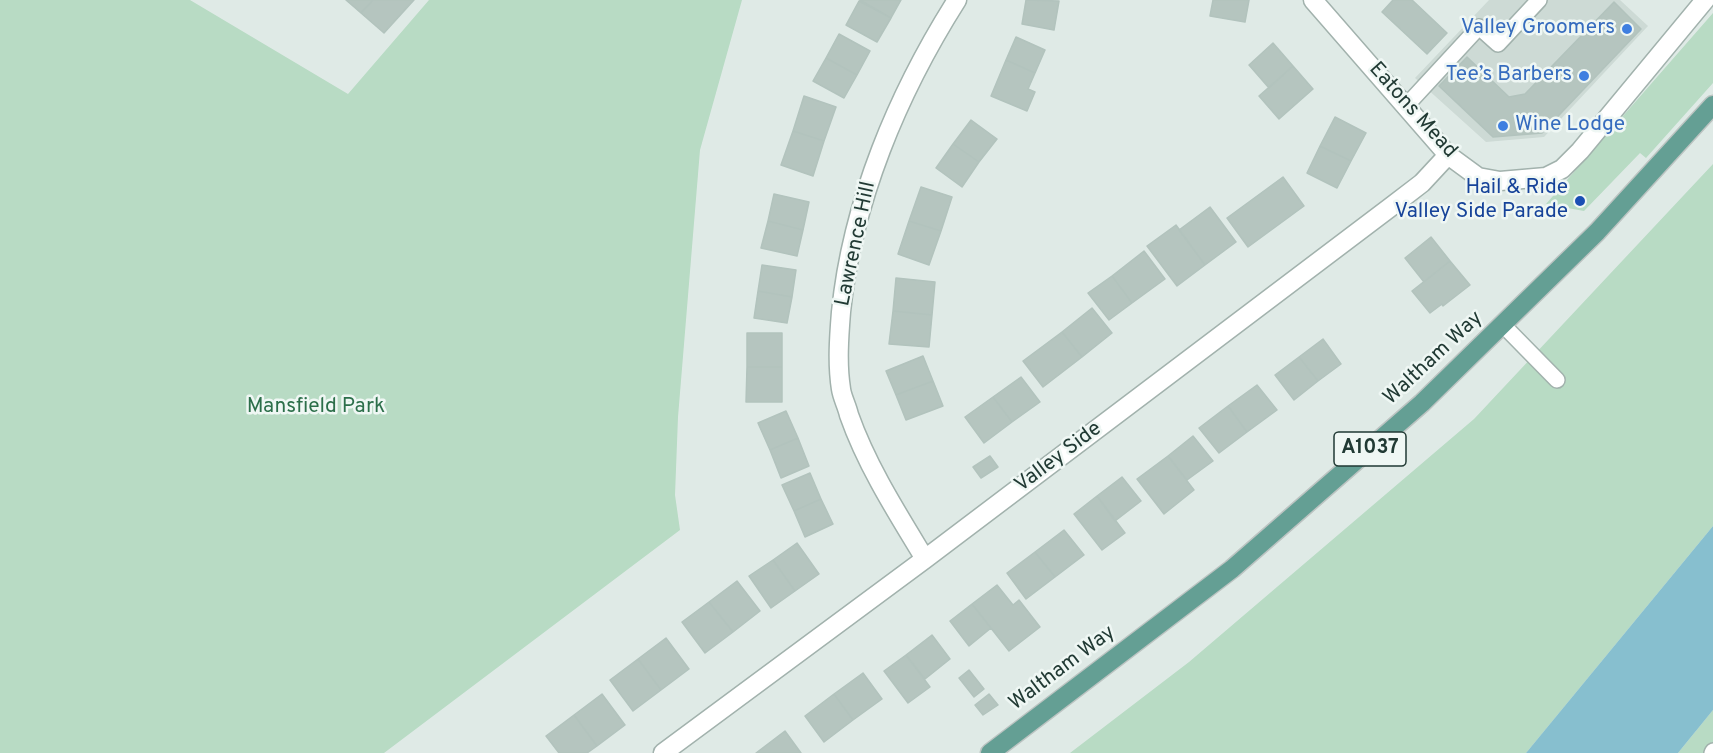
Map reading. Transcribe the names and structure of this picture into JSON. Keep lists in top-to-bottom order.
{
  "streets": {
    "main road": ["Waltham Way", "A1037"],
    "street": ["Eatons Mead", "Lawrence Hill", "Valley Side"]
  },
  "crossings": [
    ["Eatons Mead", "Valley Side"],
    ["Lawrence Hill", "Valley Side"]
  ],
  "parks": ["Mansfield Park"],
  "places": [
    "Valley Groomers",
    "Tee’s Barbers",
    "Wine Lodge",
    "Hail & Ride Valley Side Parade"
  ]
}
